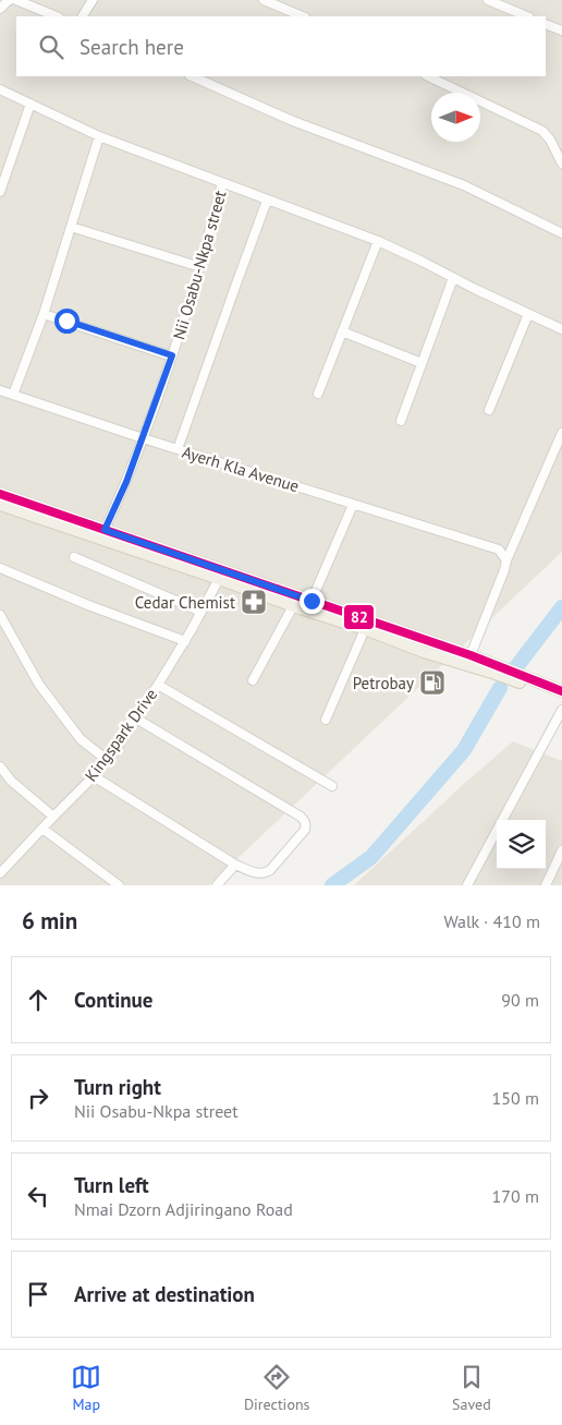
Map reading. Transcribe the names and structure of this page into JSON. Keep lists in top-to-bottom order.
{
  "streets": {
    "street": ["Nii Osabu-Nkpa street", "Ayerh Kla Avenue", "Kingspark Drive"]
  },
  "crossings": [
    ["Nii Osabu-Nkpa street", "Ayerh Kla Avenue"]
  ],
  "places": {
    "pharmacy": ["Cedar Chemist"],
    "fuel station": ["Petrobay"]
  },
  "lines": ["transit line 82"],
  "north": "right",
  "page": {
    "search": "Search here",
    "heading": ["6 min", "Walk · 410 m"],
    "list": [
      ["Continue", "90 m"],
      ["Turn right", "Nii Osabu-Nkpa street", "150 m"],
      ["Turn left", "Nmai Dzorn Adjiringano Road", "170 m"],
      "Arrive at destination"
    ],
    "nav": ["Map", "Directions", "Saved"]
  }
}
